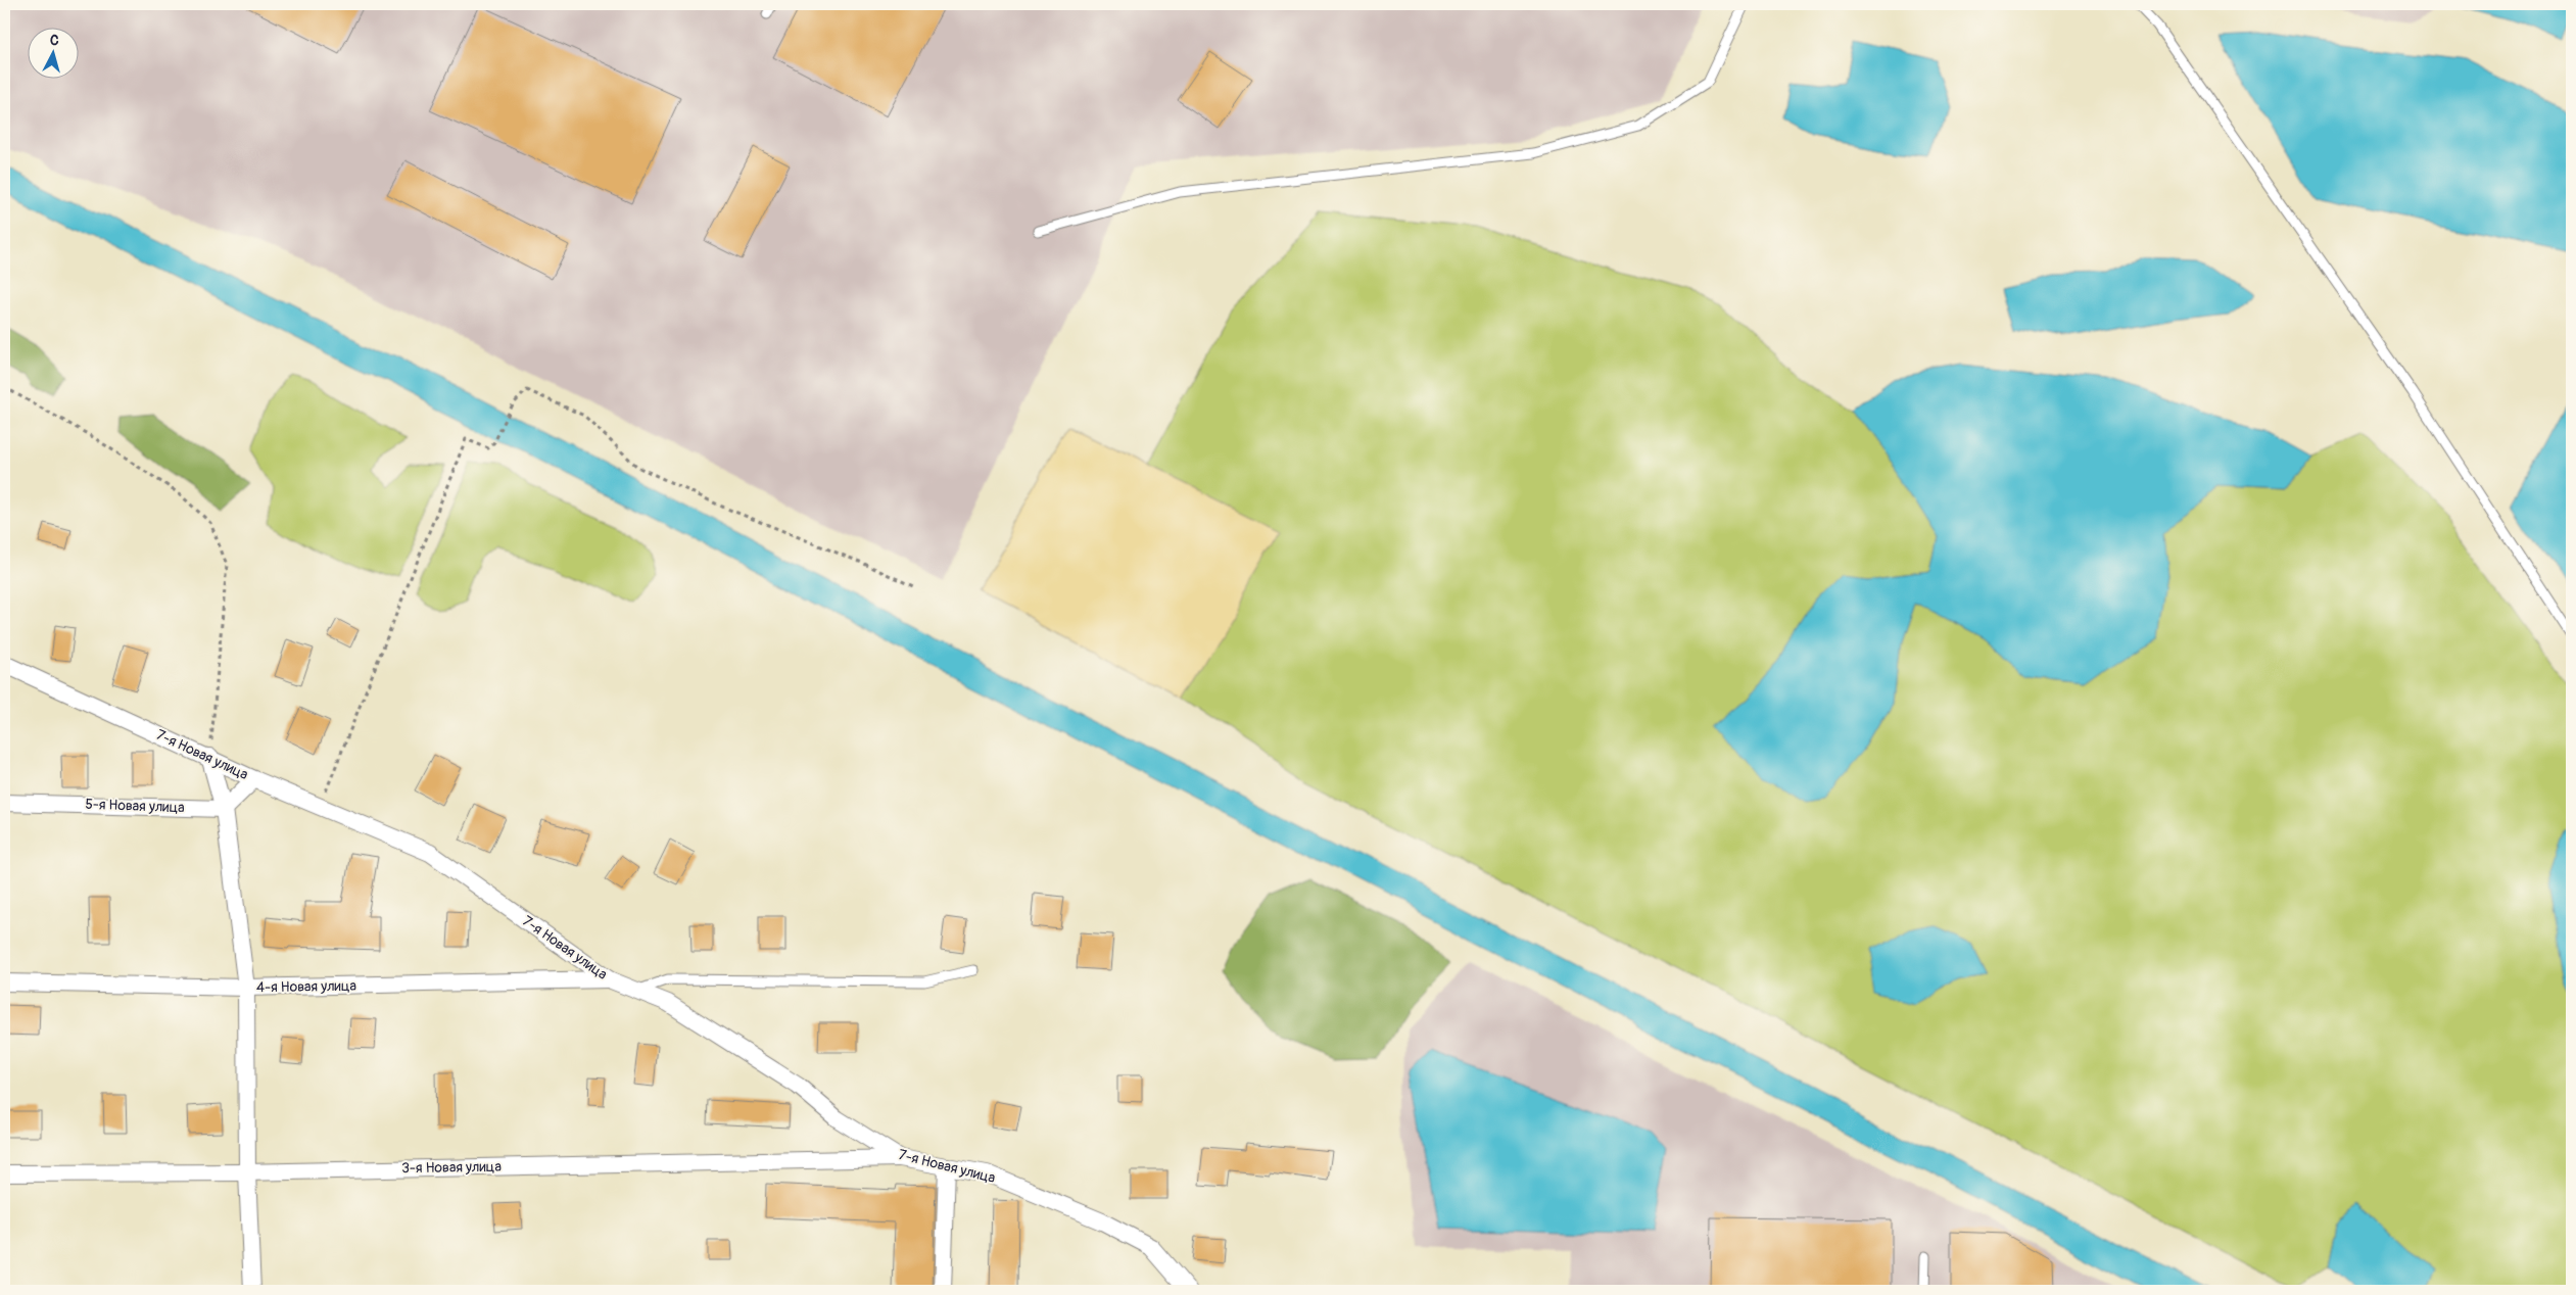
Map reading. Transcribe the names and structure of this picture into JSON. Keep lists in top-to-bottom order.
{
  "streets": {
    "street": [
      "7-я Новая улица",
      "5-я Новая улица",
      "4-я Новая улица",
      "3-я Новая улица"
    ]
  },
  "crossings": [
    ["7-я Новая улица", "4-я Новая улица"],
    ["7-я Новая улица", "3-я Новая улица"]
  ],
  "north": "top"
}
